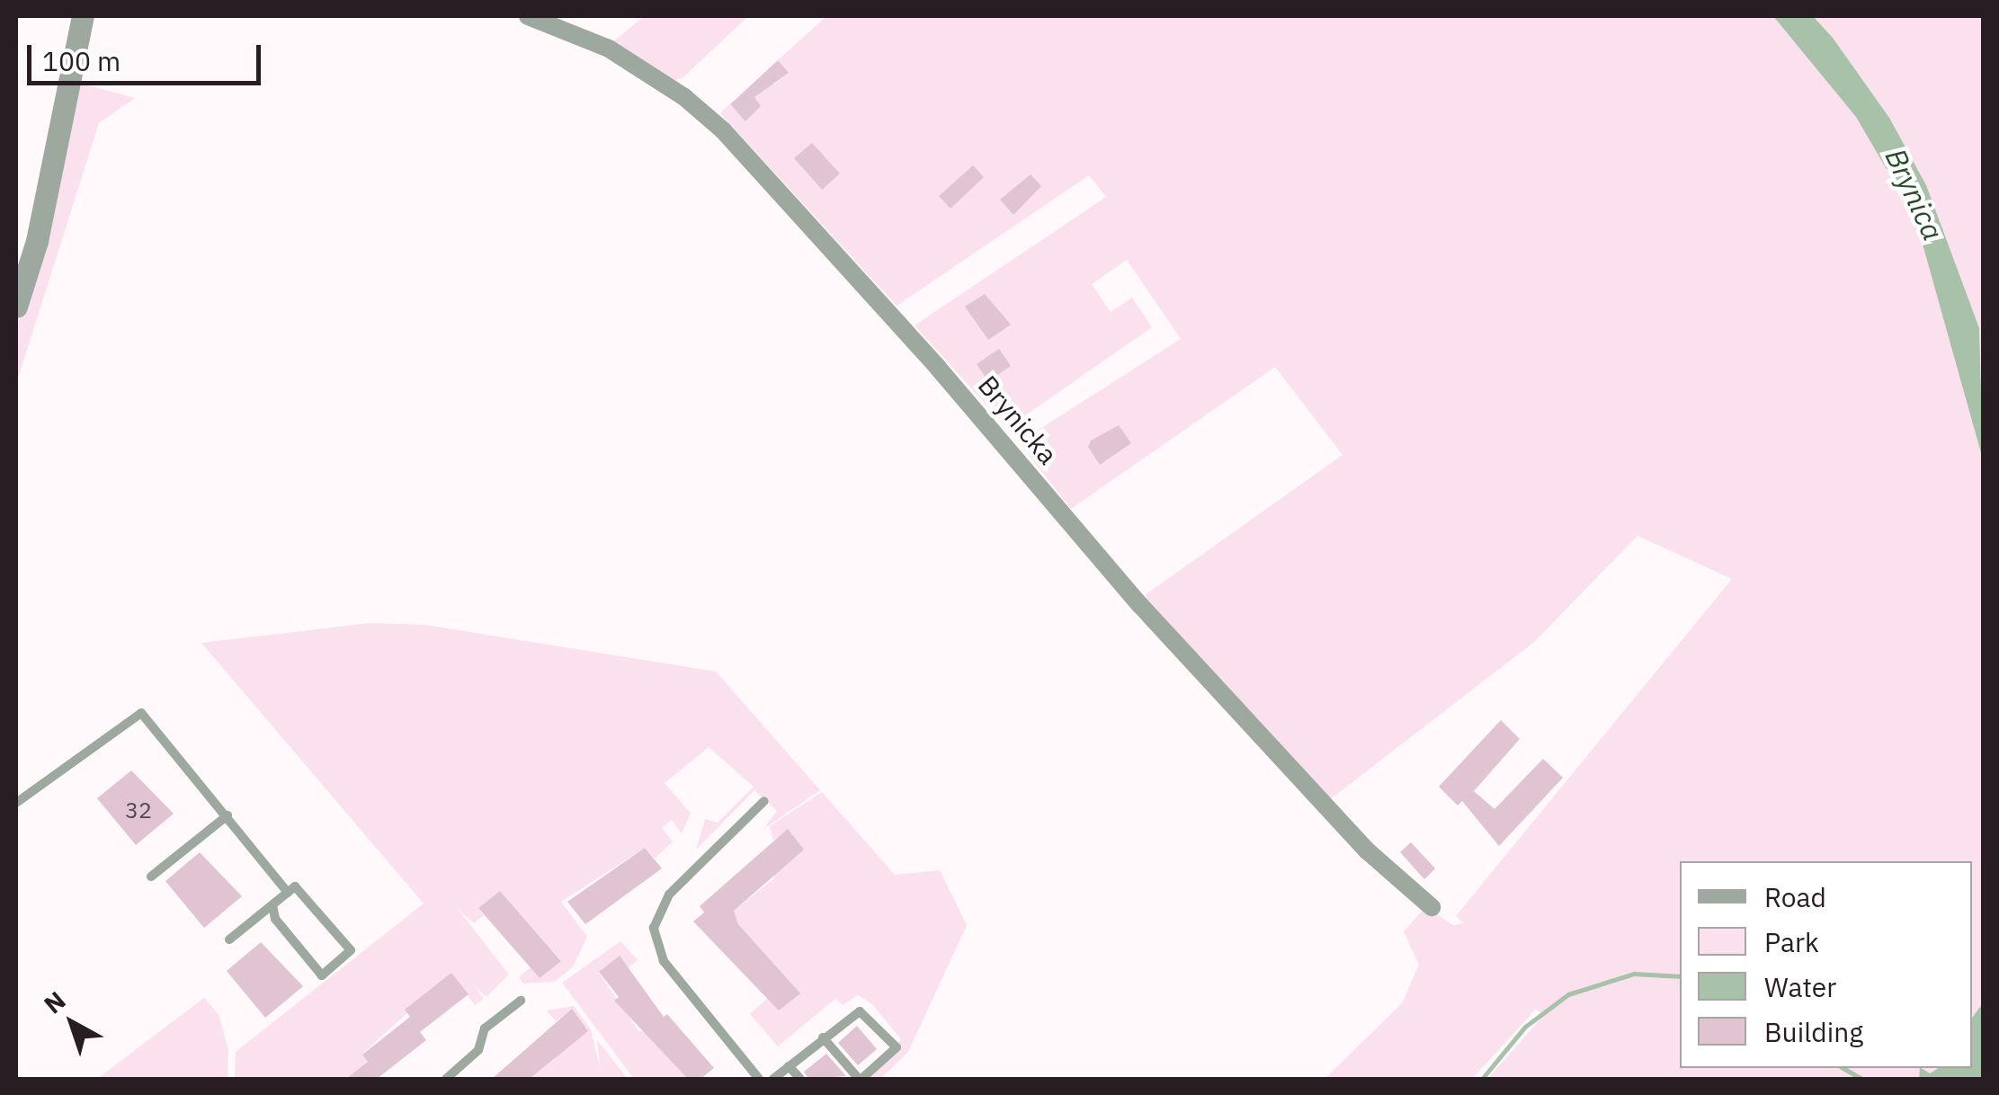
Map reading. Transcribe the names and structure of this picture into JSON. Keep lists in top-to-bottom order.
{
  "streets": {
    "street": ["Brynicka"]
  },
  "water": ["Brynica"],
  "house_numbers": ["32"],
  "legend": [
    "Road",
    "Park",
    "Water",
    "Building"
  ],
  "scale_bar": "100 m",
  "north": "top left"
}
